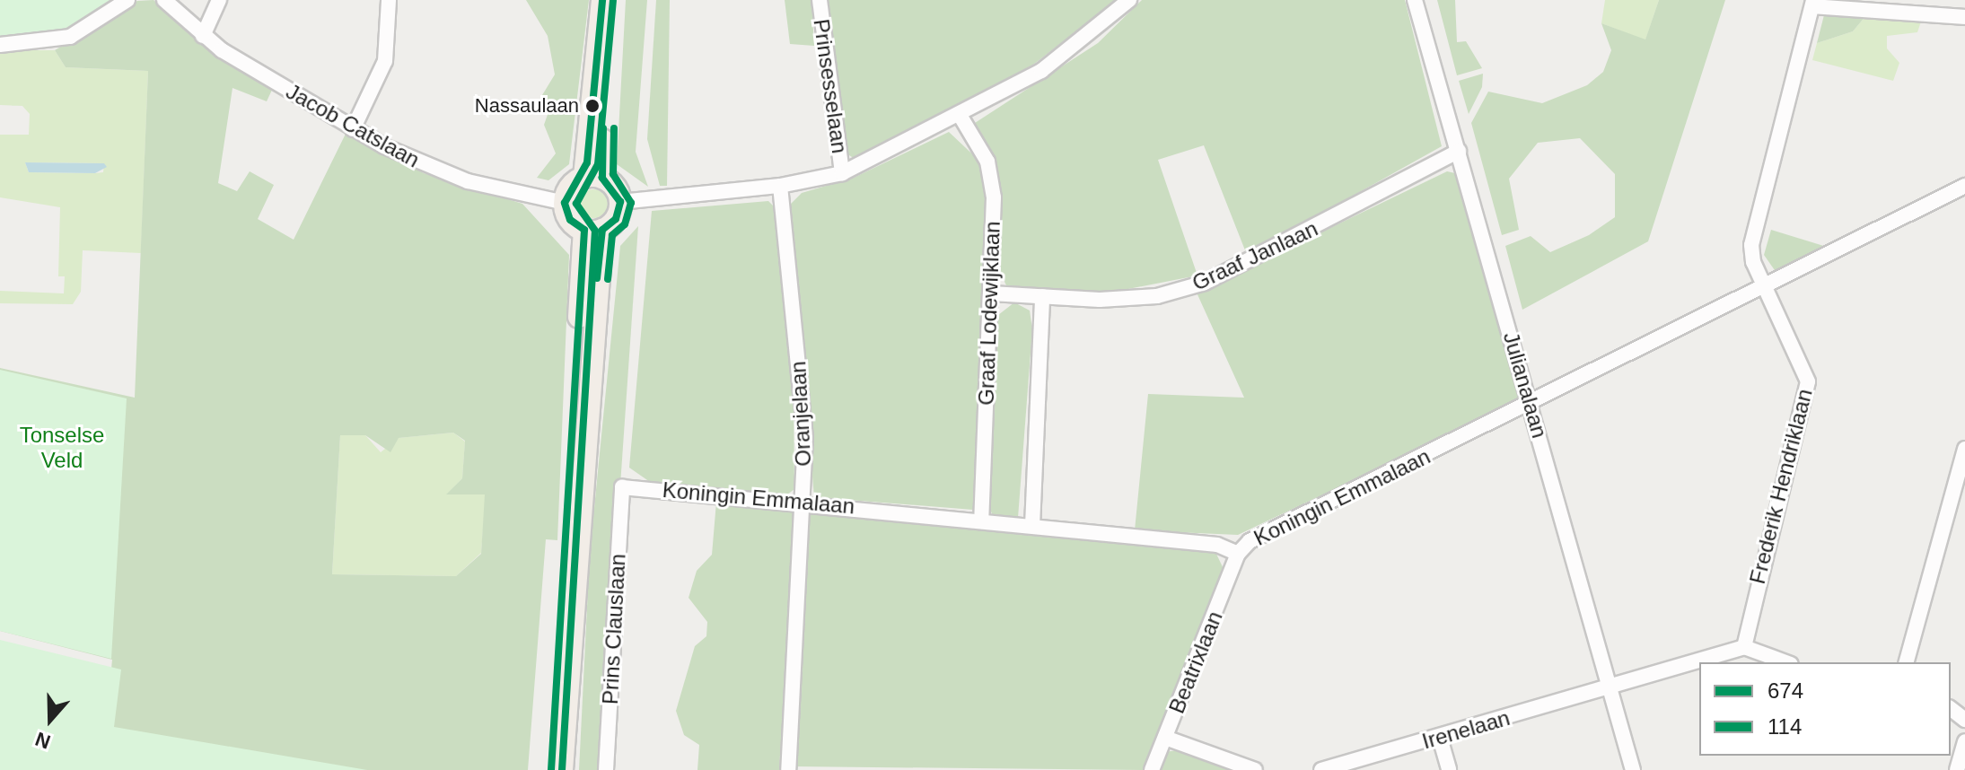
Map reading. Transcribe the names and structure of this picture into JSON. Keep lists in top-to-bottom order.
{
  "streets": {
    "street": [
      "Prinsesselaan",
      "Jacob Catslaan",
      "Graaf Janlaan",
      "Graaf Lodewijklaan",
      "Julianalaan",
      "Oranjelaan",
      "Frederik Hendriklaan",
      "Koningin Emmalaan",
      "Prins Clauslaan",
      "Beatrixlaan",
      "Irenelaan"
    ]
  },
  "crossings": [
    ["Graaf Janlaan", "Graaf Lodewijklaan"],
    ["Graaf Janlaan", "Julianalaan"],
    ["Graaf Lodewijklaan", "Koningin Emmalaan"],
    ["Julianalaan", "Koningin Emmalaan"],
    ["Julianalaan", "Irenelaan"],
    ["Oranjelaan", "Koningin Emmalaan"],
    ["Frederik Hendriklaan", "Koningin Emmalaan"],
    ["Frederik Hendriklaan", "Irenelaan"],
    ["Koningin Emmalaan", "Prins Clauslaan"],
    ["Koningin Emmalaan", "Beatrixlaan"]
  ],
  "parks": ["Tonselse Veld"],
  "places": ["Nassaulaan"],
  "lines": ["transit line 674", "transit line 114"],
  "legend": ["674", "114"],
  "north": "bottom"
}
